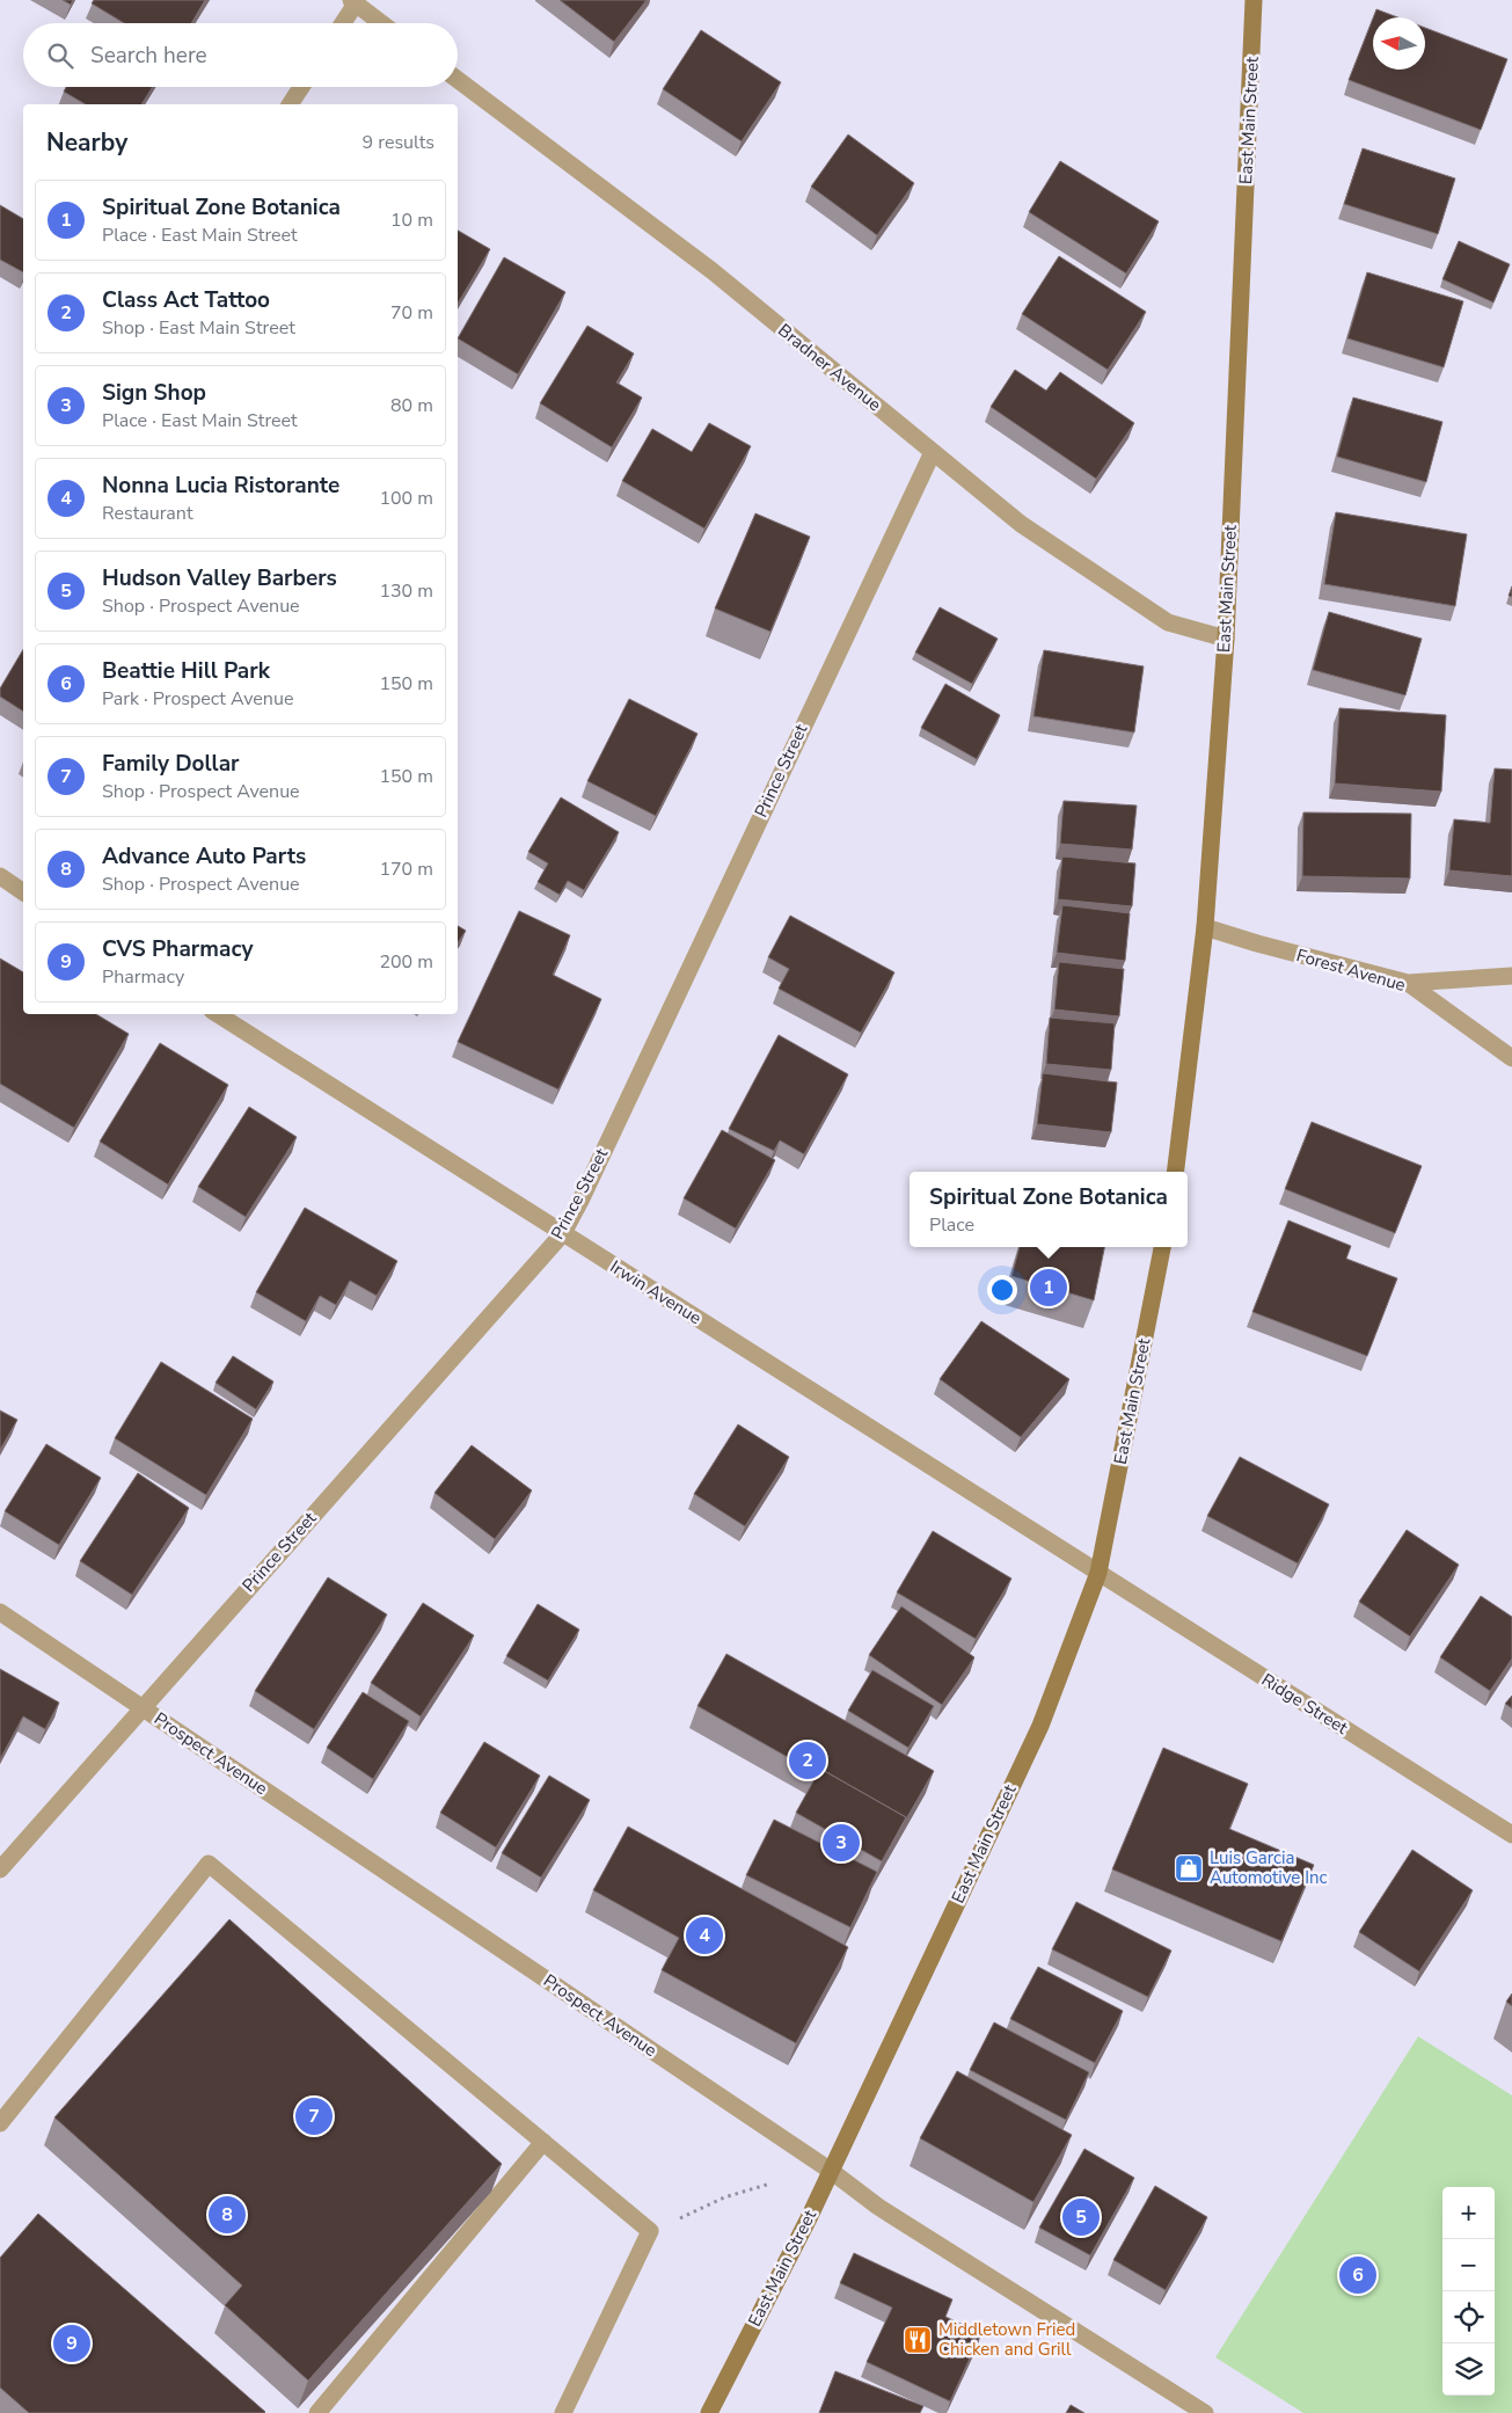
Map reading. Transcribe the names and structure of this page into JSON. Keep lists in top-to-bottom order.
{
  "streets": {
    "main road": ["East Main Street"],
    "street": [
      "Bradner Avenue",
      "Prince Street",
      "Forest Avenue",
      "Irwin Avenue",
      "Ridge Street",
      "Prospect Avenue"
    ]
  },
  "crossings": [
    ["East Main Street", "Bradner Avenue"],
    ["East Main Street", "Forest Avenue"],
    ["East Main Street", "Irwin Avenue"],
    ["East Main Street", "Ridge Street"],
    ["East Main Street", "Prospect Avenue"],
    ["Bradner Avenue", "Prince Street"],
    ["Prince Street", "Irwin Avenue"],
    ["Prince Street", "Prospect Avenue"],
    ["Irwin Avenue", "Ridge Street"]
  ],
  "places": {
    "shop": ["Luis Garcia Automotive Inc"],
    "restaurant": ["Middletown Fried Chicken and Grill"]
  },
  "north": "left",
  "page": {
    "search": "Search here",
    "heading": ["Nearby", "9 results"],
    "list": [
      {
        "mark": "1",
        "name": "Spiritual Zone Botanica",
        "note": "Place · East Main Street",
        "value": "10 m"
      },
      {
        "mark": "2",
        "name": "Class Act Tattoo",
        "note": "Shop · East Main Street",
        "value": "70 m"
      },
      {
        "mark": "3",
        "name": "Sign Shop",
        "note": "Place · East Main Street",
        "value": "80 m"
      },
      {
        "mark": "4",
        "name": "Nonna Lucia Ristorante",
        "note": "Restaurant",
        "value": "100 m"
      },
      {
        "mark": "5",
        "name": "Hudson Valley Barbers",
        "note": "Shop · Prospect Avenue",
        "value": "130 m"
      },
      {
        "mark": "6",
        "name": "Beattie Hill Park",
        "note": "Park · Prospect Avenue",
        "value": "150 m"
      },
      {
        "mark": "7",
        "name": "Family Dollar",
        "note": "Shop · Prospect Avenue",
        "value": "150 m"
      },
      {
        "mark": "8",
        "name": "Advance Auto Parts",
        "note": "Shop · Prospect Avenue",
        "value": "170 m"
      },
      {
        "mark": "9",
        "name": "CVS Pharmacy",
        "note": "Pharmacy",
        "value": "200 m"
      }
    ],
    "popup": ["Spiritual Zone Botanica", "Place"],
    "pins": [
      "1",
      "2",
      "3",
      "4",
      "7",
      "8",
      "5",
      "6",
      "9"
    ],
    "map_buttons": ["+", "−"]
  }
}
